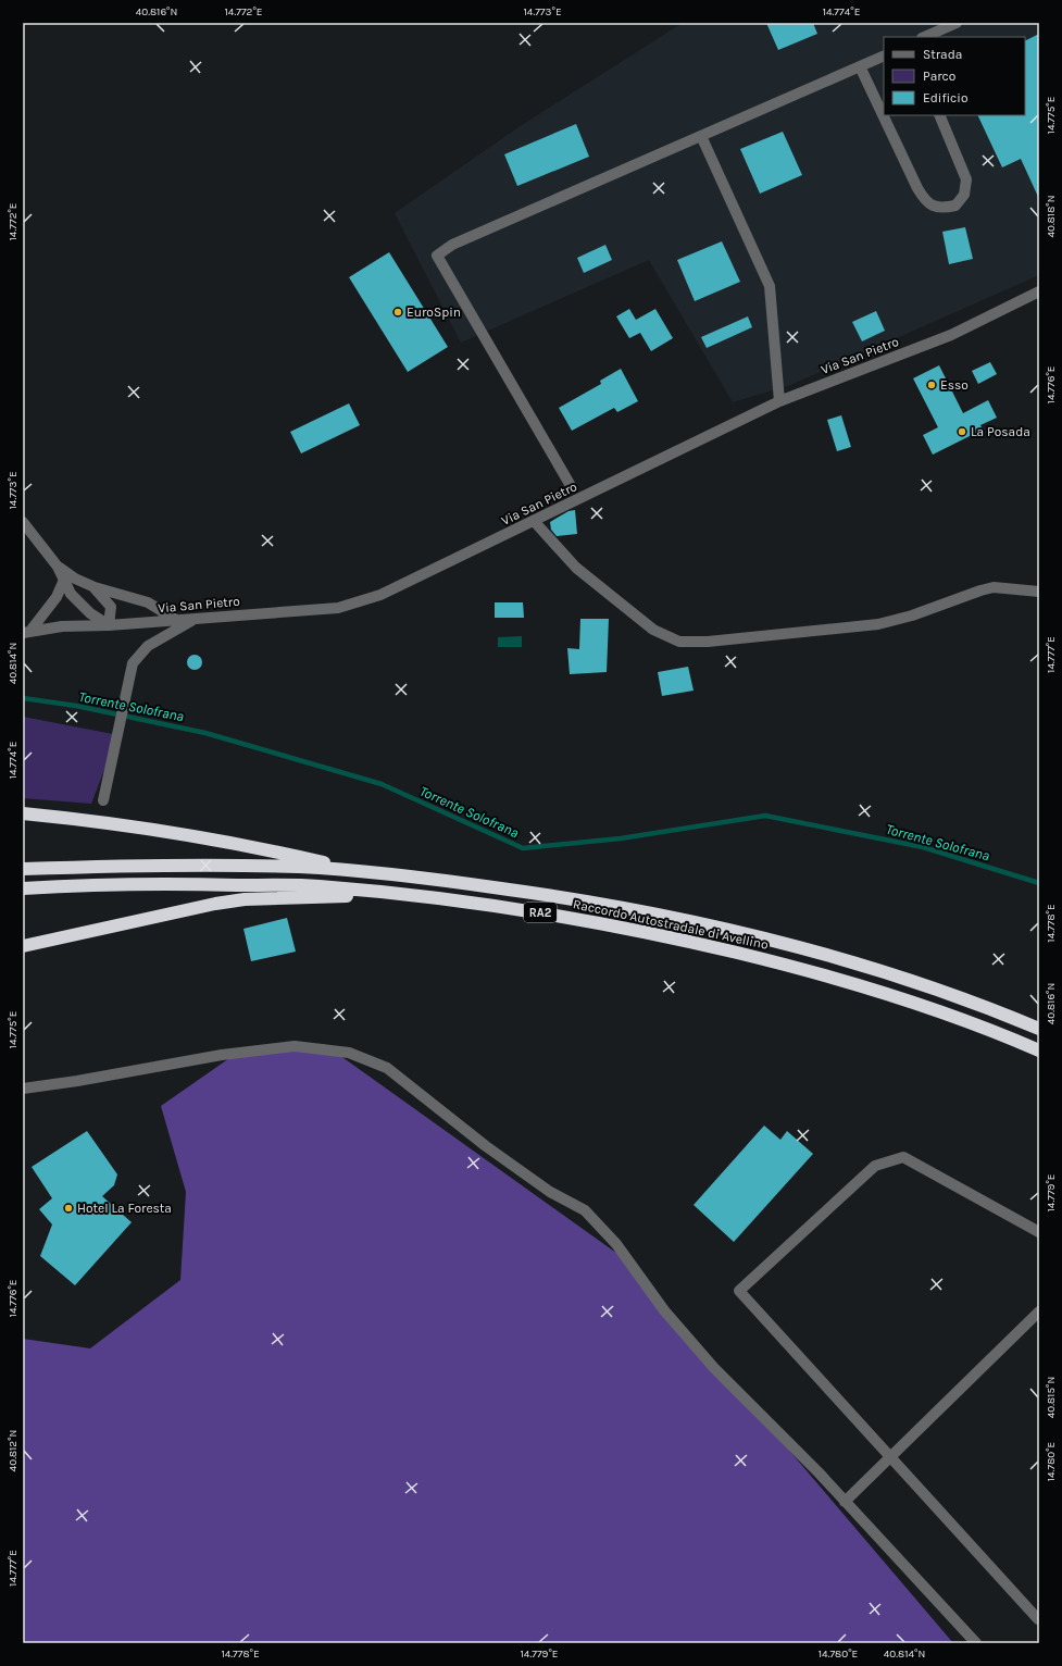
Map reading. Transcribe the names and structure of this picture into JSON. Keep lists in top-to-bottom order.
{
  "streets": {
    "highway": ["RA2", "Raccordo Autostradale di Avellino"],
    "street": ["Via San Pietro"]
  },
  "water": ["Torrente Solofrana"],
  "places": [
    "EuroSpin",
    "Esso",
    "La Posada",
    "Hotel La Foresta"
  ],
  "legend": ["Strada", "Parco", "Edificio"],
  "coordinates": [
    "40.816°N",
    "14.772°E",
    "14.773°E",
    "14.774°E",
    "14.775°E",
    "40.818°N",
    "14.776°E",
    "14.777°E",
    "40.814°N",
    "14.778°E",
    "14.779°E",
    "40.815°N",
    "40.812°N",
    "14.780°E"
  ]
}
